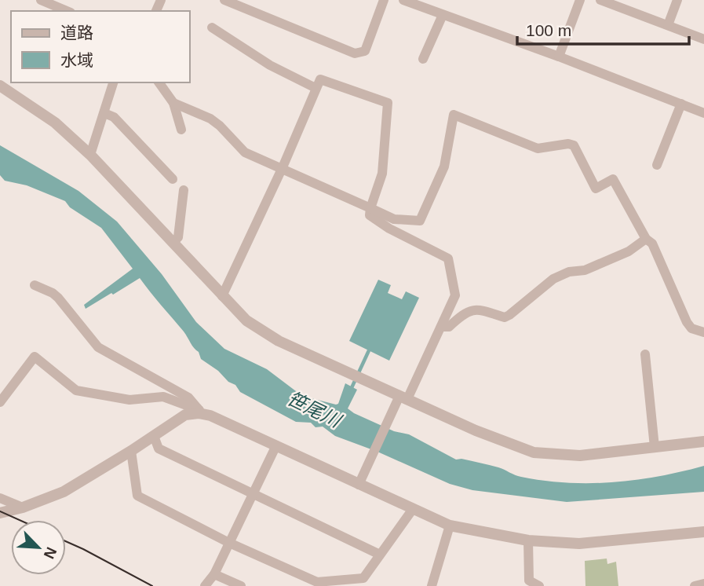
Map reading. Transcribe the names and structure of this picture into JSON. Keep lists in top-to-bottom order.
{
  "water": ["笹尾川"],
  "legend": ["道路", "水域"],
  "scale_bar": "100 m",
  "north": "bottom right"
}
